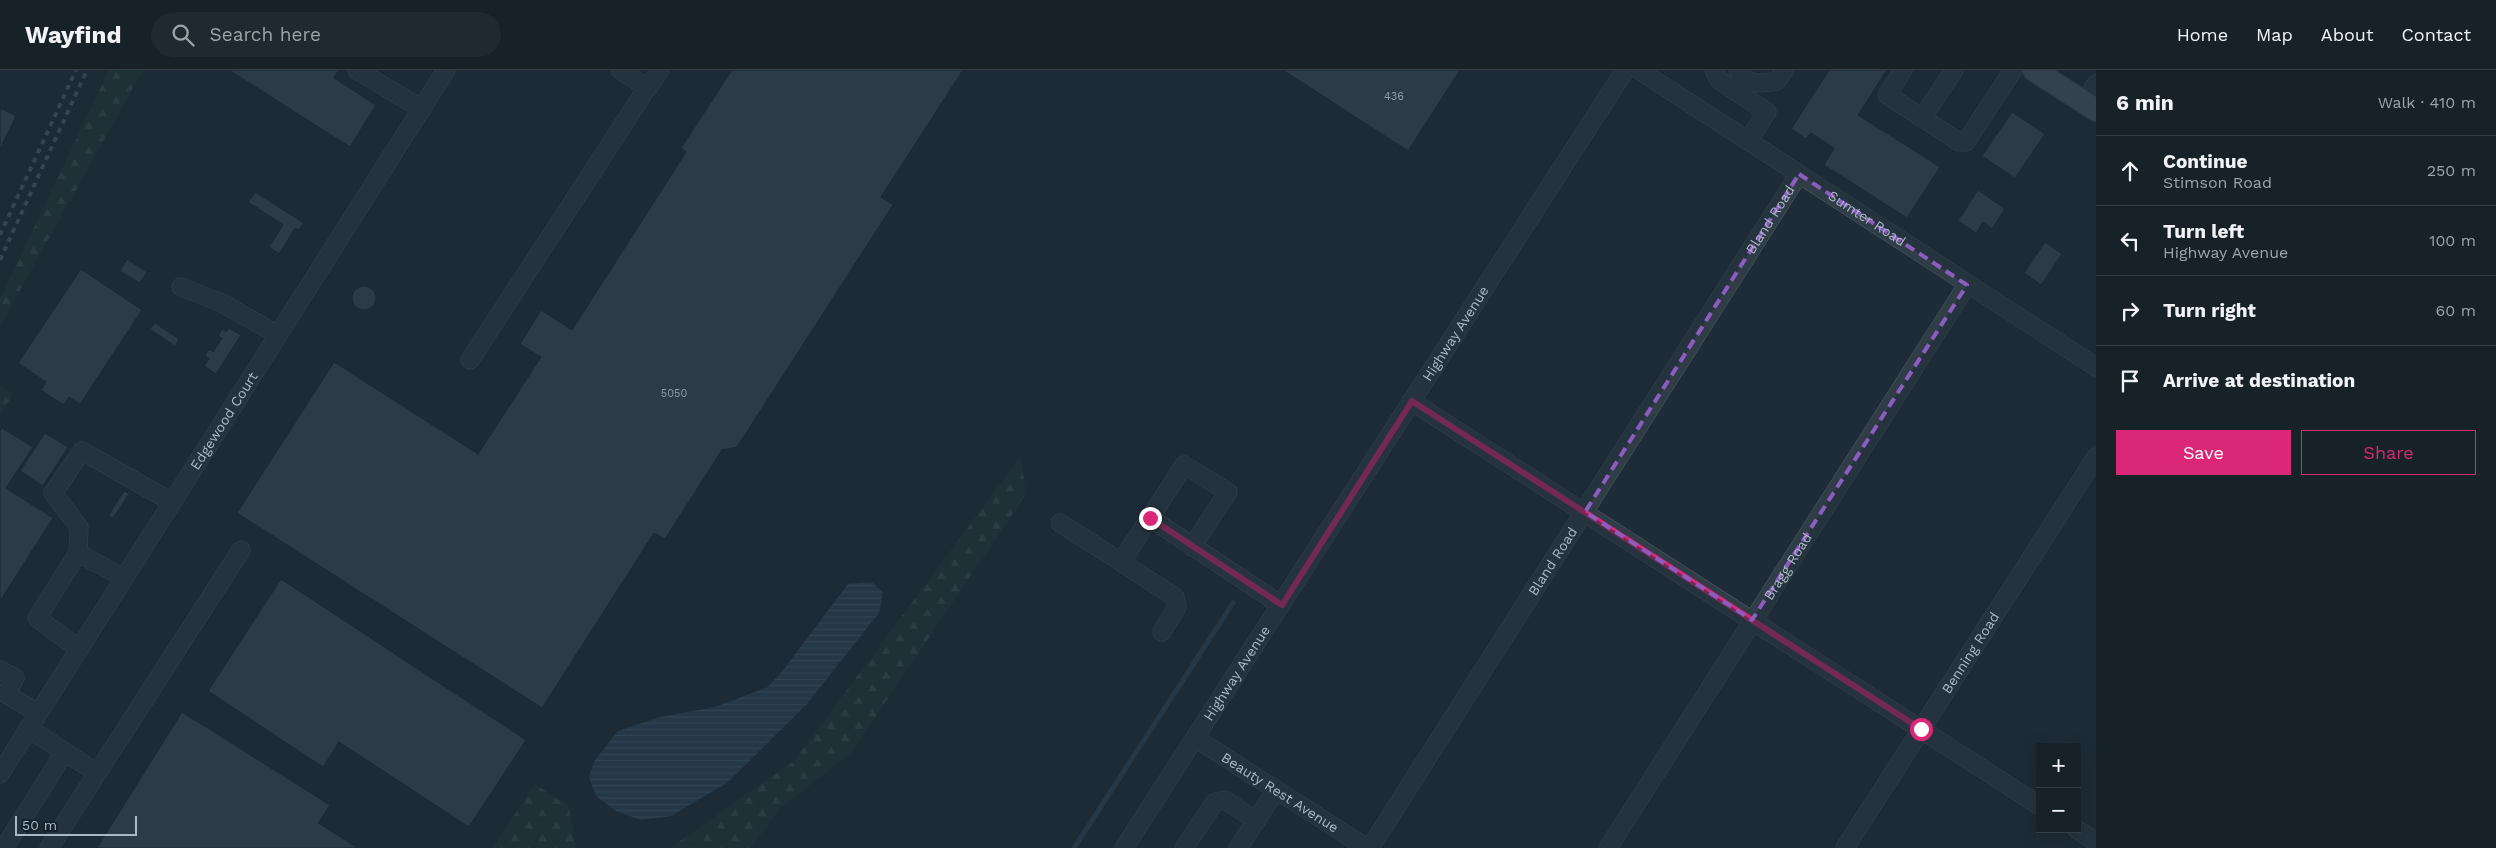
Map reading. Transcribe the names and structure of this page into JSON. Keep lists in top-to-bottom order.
{
  "streets": {
    "street": [
      "Sumter Road",
      "Bland Road",
      "Highway Avenue",
      "Edgewood Court",
      "Bragg Road",
      "Benning Road",
      "Beauty Rest Avenue"
    ]
  },
  "crossings": [
    ["Sumter Road", "Bland Road"],
    ["Sumter Road", "Bragg Road"],
    ["Bland Road", "Beauty Rest Avenue"],
    ["Highway Avenue", "Beauty Rest Avenue"]
  ],
  "house_numbers": ["436", "5050"],
  "scale_bar": "50 m",
  "page": {
    "header": "Wayfind",
    "search": "Search here",
    "nav": [
      "Home",
      "Map",
      "About",
      "Contact"
    ],
    "heading": ["6 min", "Walk · 410 m"],
    "list": [
      ["Continue", "Stimson Road", "250 m"],
      ["Turn left", "Highway Avenue", "100 m"],
      ["Turn right", "60 m"],
      "Arrive at destination"
    ],
    "buttons": ["Save", "Share"],
    "map_buttons": ["+", "−"],
    "scale": "50 m"
  }
}
